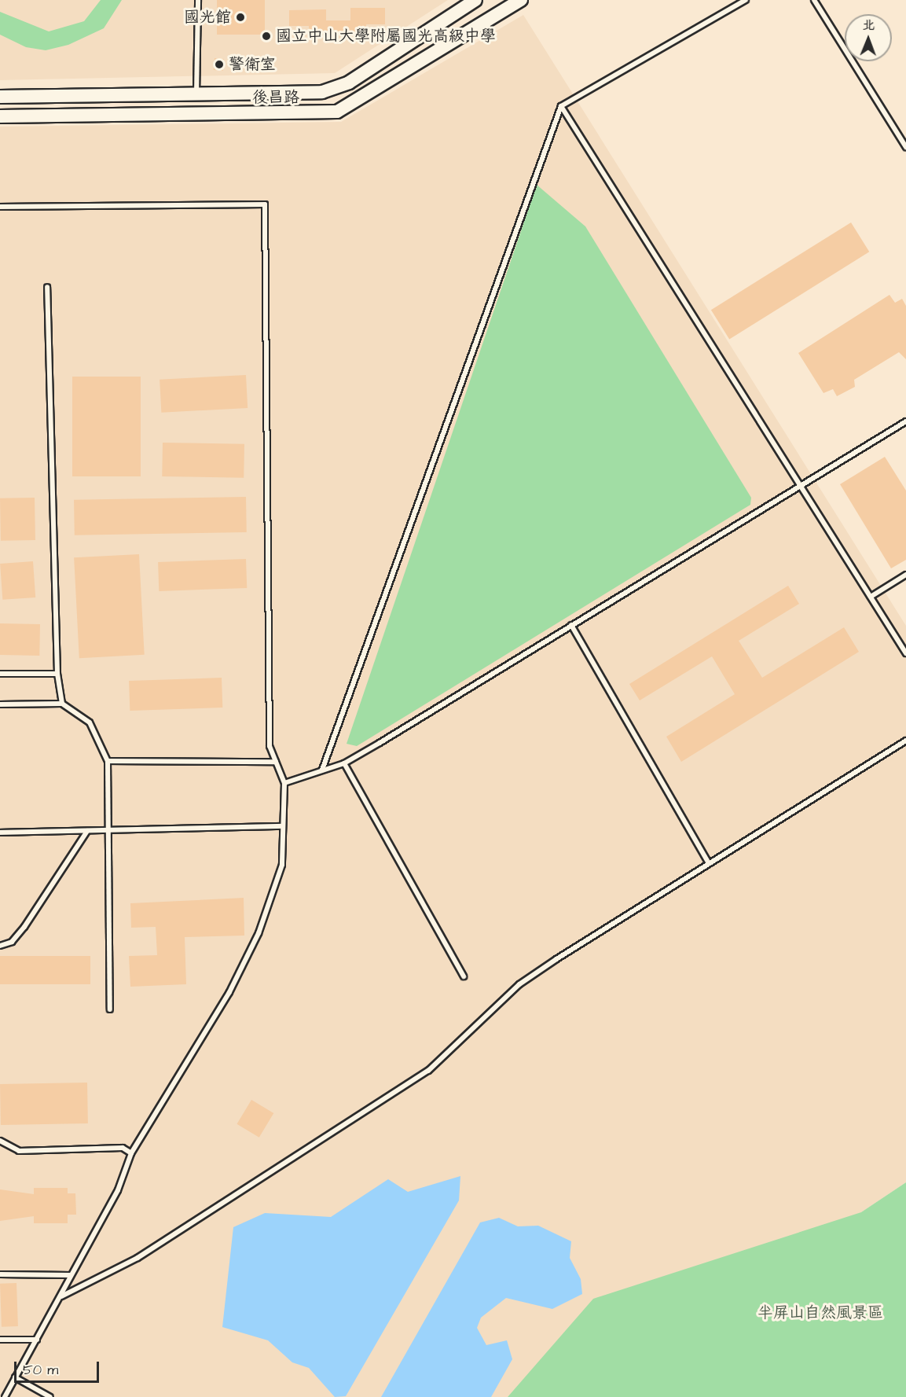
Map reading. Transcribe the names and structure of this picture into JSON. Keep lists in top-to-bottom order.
{
  "streets": {
    "street": ["後昌路"]
  },
  "parks": ["半屏山自然風景區"],
  "places": ["國光館", "國立中山大學附屬國光高級中學", "警衛室"],
  "scale_bar": "50 m",
  "north": "top"
}
